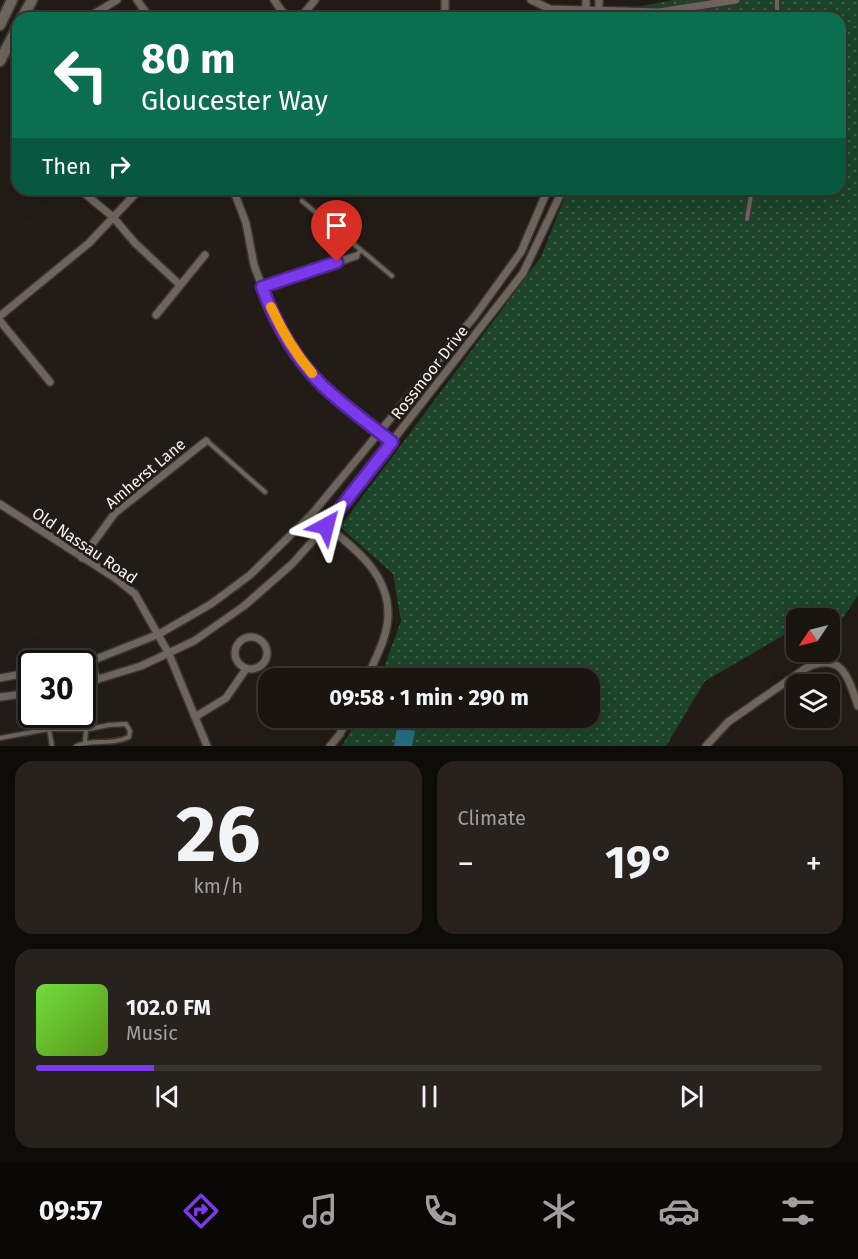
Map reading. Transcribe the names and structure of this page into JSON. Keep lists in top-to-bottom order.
{
  "streets": {
    "street": ["Rossmoor Drive", "Amherst Lane", "Old Nassau Road"]
  },
  "crossings": [
    ["Rossmoor Drive", "Old Nassau Road"],
    ["Amherst Lane", "Old Nassau Road"]
  ],
  "north": "bottom left",
  "page": {
    "turn": ["80 m", "Gloucester Way"],
    "then": "Then",
    "limit": "30",
    "trip": "09:58 · 1 min · 290 m",
    "tile": [
      ["26", "km/h"],
      "Climate"
    ],
    "heat": ["−", "19°", "+"],
    "song": ["102.0 FM", "Music"],
    "tabs": "09:57"
  }
}
